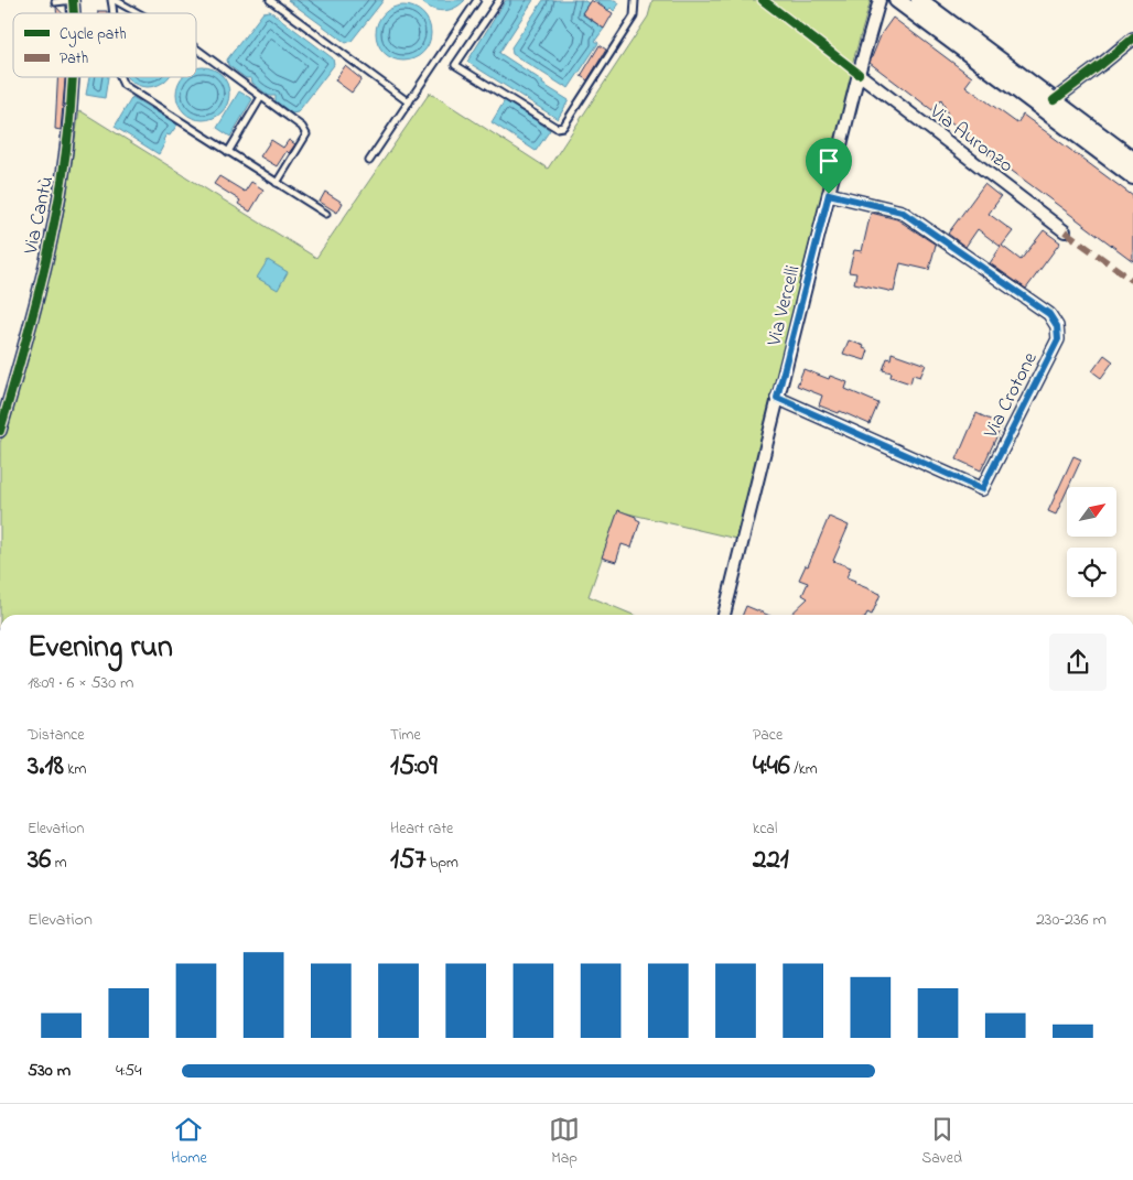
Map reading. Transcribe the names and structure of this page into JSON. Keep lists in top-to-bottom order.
{
  "streets": {
    "street": [
      "Via Auronzo",
      "Via Cantù",
      "Via Vercelli",
      "Via Crotone"
    ]
  },
  "crossings": [
    ["Via Auronzo", "Via Vercelli"],
    ["Via Vercelli", "Via Crotone"]
  ],
  "legend": ["Cycle path", "Path"],
  "north": "top right",
  "page": {
    "heading": ["Evening run", "18:09 · 6 × 530 m"],
    "stats": [
      ["Distance", "3.18 km"],
      ["Time", "15:09"],
      ["Pace", "4:46 /km"],
      ["Elevation", "36 m"],
      ["Heart rate", "157 bpm"],
      ["kcal", "221"]
    ],
    "chart": ["Elevation", "230–236 m"],
    "list": [
      {
        "name": "530 m",
        "note": "4:54"
      }
    ],
    "tabs": ["Home", "Map", "Saved"]
  }
}
